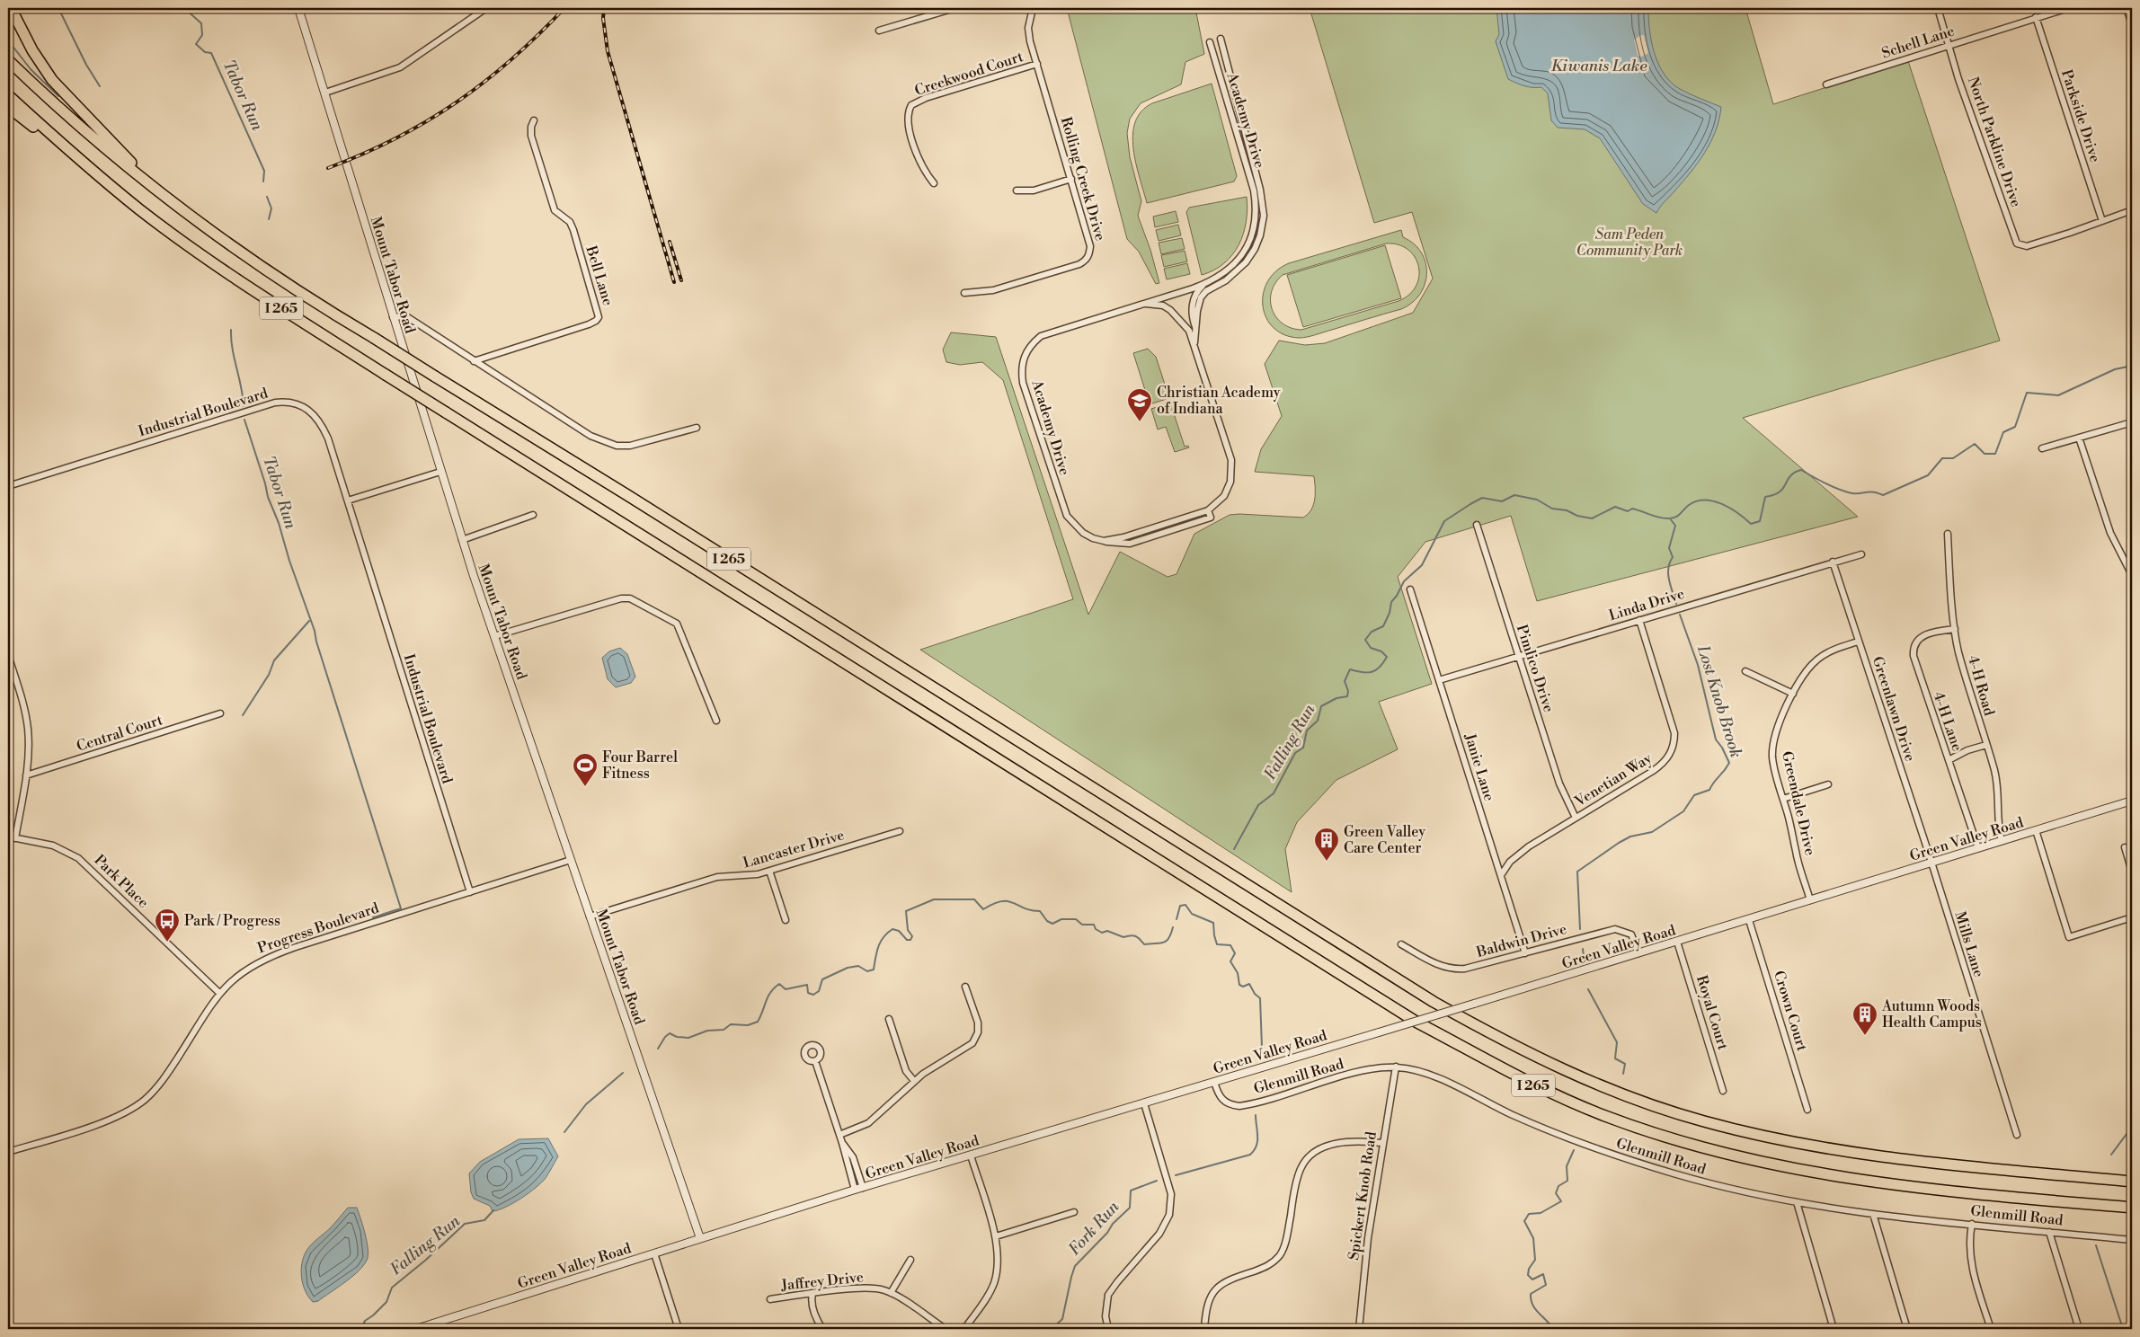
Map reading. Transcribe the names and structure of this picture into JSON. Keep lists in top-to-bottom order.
{
  "streets": {
    "highway": ["I 265"],
    "street": [
      "Schell Lane",
      "Creekwood Court",
      "Parkside Drive",
      "Academy Drive",
      "North Parkline Drive",
      "Rolling Creek Drive",
      "Mount Tabor Road",
      "Bell Lane",
      "Industrial Boulevard",
      "Linda Drive",
      "Pimlico Drive",
      "4-H Road",
      "Greenlawn Drive",
      "4-H Lane",
      "Central Court",
      "Janie Lane",
      "Venetian Way",
      "Greendale Drive",
      "Green Valley Road",
      "Lancaster Drive",
      "Park Place",
      "Progress Boulevard",
      "Baldwin Drive",
      "Mills Lane",
      "Crown Court",
      "Royal Court",
      "Glenmill Road",
      "Spickert Knob Road",
      "Jaffrey Drive"
    ]
  },
  "crossings": [
    ["Schell Lane", "Parkside Drive"],
    ["Schell Lane", "North Parkline Drive"],
    ["Creekwood Court", "Rolling Creek Drive"],
    ["Parkside Drive", "North Parkline Drive"],
    ["Mount Tabor Road", "Green Valley Road"],
    ["Mount Tabor Road", "Lancaster Drive"],
    ["Mount Tabor Road", "Progress Boulevard"],
    ["Industrial Boulevard", "Progress Boulevard"],
    ["Linda Drive", "Pimlico Drive"],
    ["Linda Drive", "Greenlawn Drive"],
    ["Linda Drive", "Janie Lane"],
    ["Linda Drive", "Venetian Way"],
    ["Pimlico Drive", "Venetian Way"],
    ["4-H Road", "4-H Lane"],
    ["4-H Road", "Green Valley Road"],
    ["Greenlawn Drive", "Greendale Drive"],
    ["Greenlawn Drive", "Green Valley Road"],
    ["Greenlawn Drive", "Mills Lane"],
    ["4-H Lane", "Green Valley Road"],
    ["Janie Lane", "Venetian Way"],
    ["Janie Lane", "Baldwin Drive"],
    ["Greendale Drive", "Green Valley Road"],
    ["Green Valley Road", "Baldwin Drive"],
    ["Green Valley Road", "Mills Lane"],
    ["Green Valley Road", "Crown Court"],
    ["Green Valley Road", "Royal Court"],
    ["Green Valley Road", "Glenmill Road"],
    ["Park Place", "Progress Boulevard"],
    ["Glenmill Road", "Spickert Knob Road"]
  ],
  "water": [
    "Kiwanis Lake",
    "Tabor Run",
    "Lost Knob Brook",
    "Falling Run",
    "Fork Run"
  ],
  "parks": ["Sam Peden Community Park"],
  "places": {
    "school or university": ["Christian Academy of Indiana"],
    "sports": ["Four Barrel Fitness"],
    "building": ["Green Valley Care Center", "Autumn Woods Health Campus"],
    "bus stop": ["Park / Progress"]
  }
}
